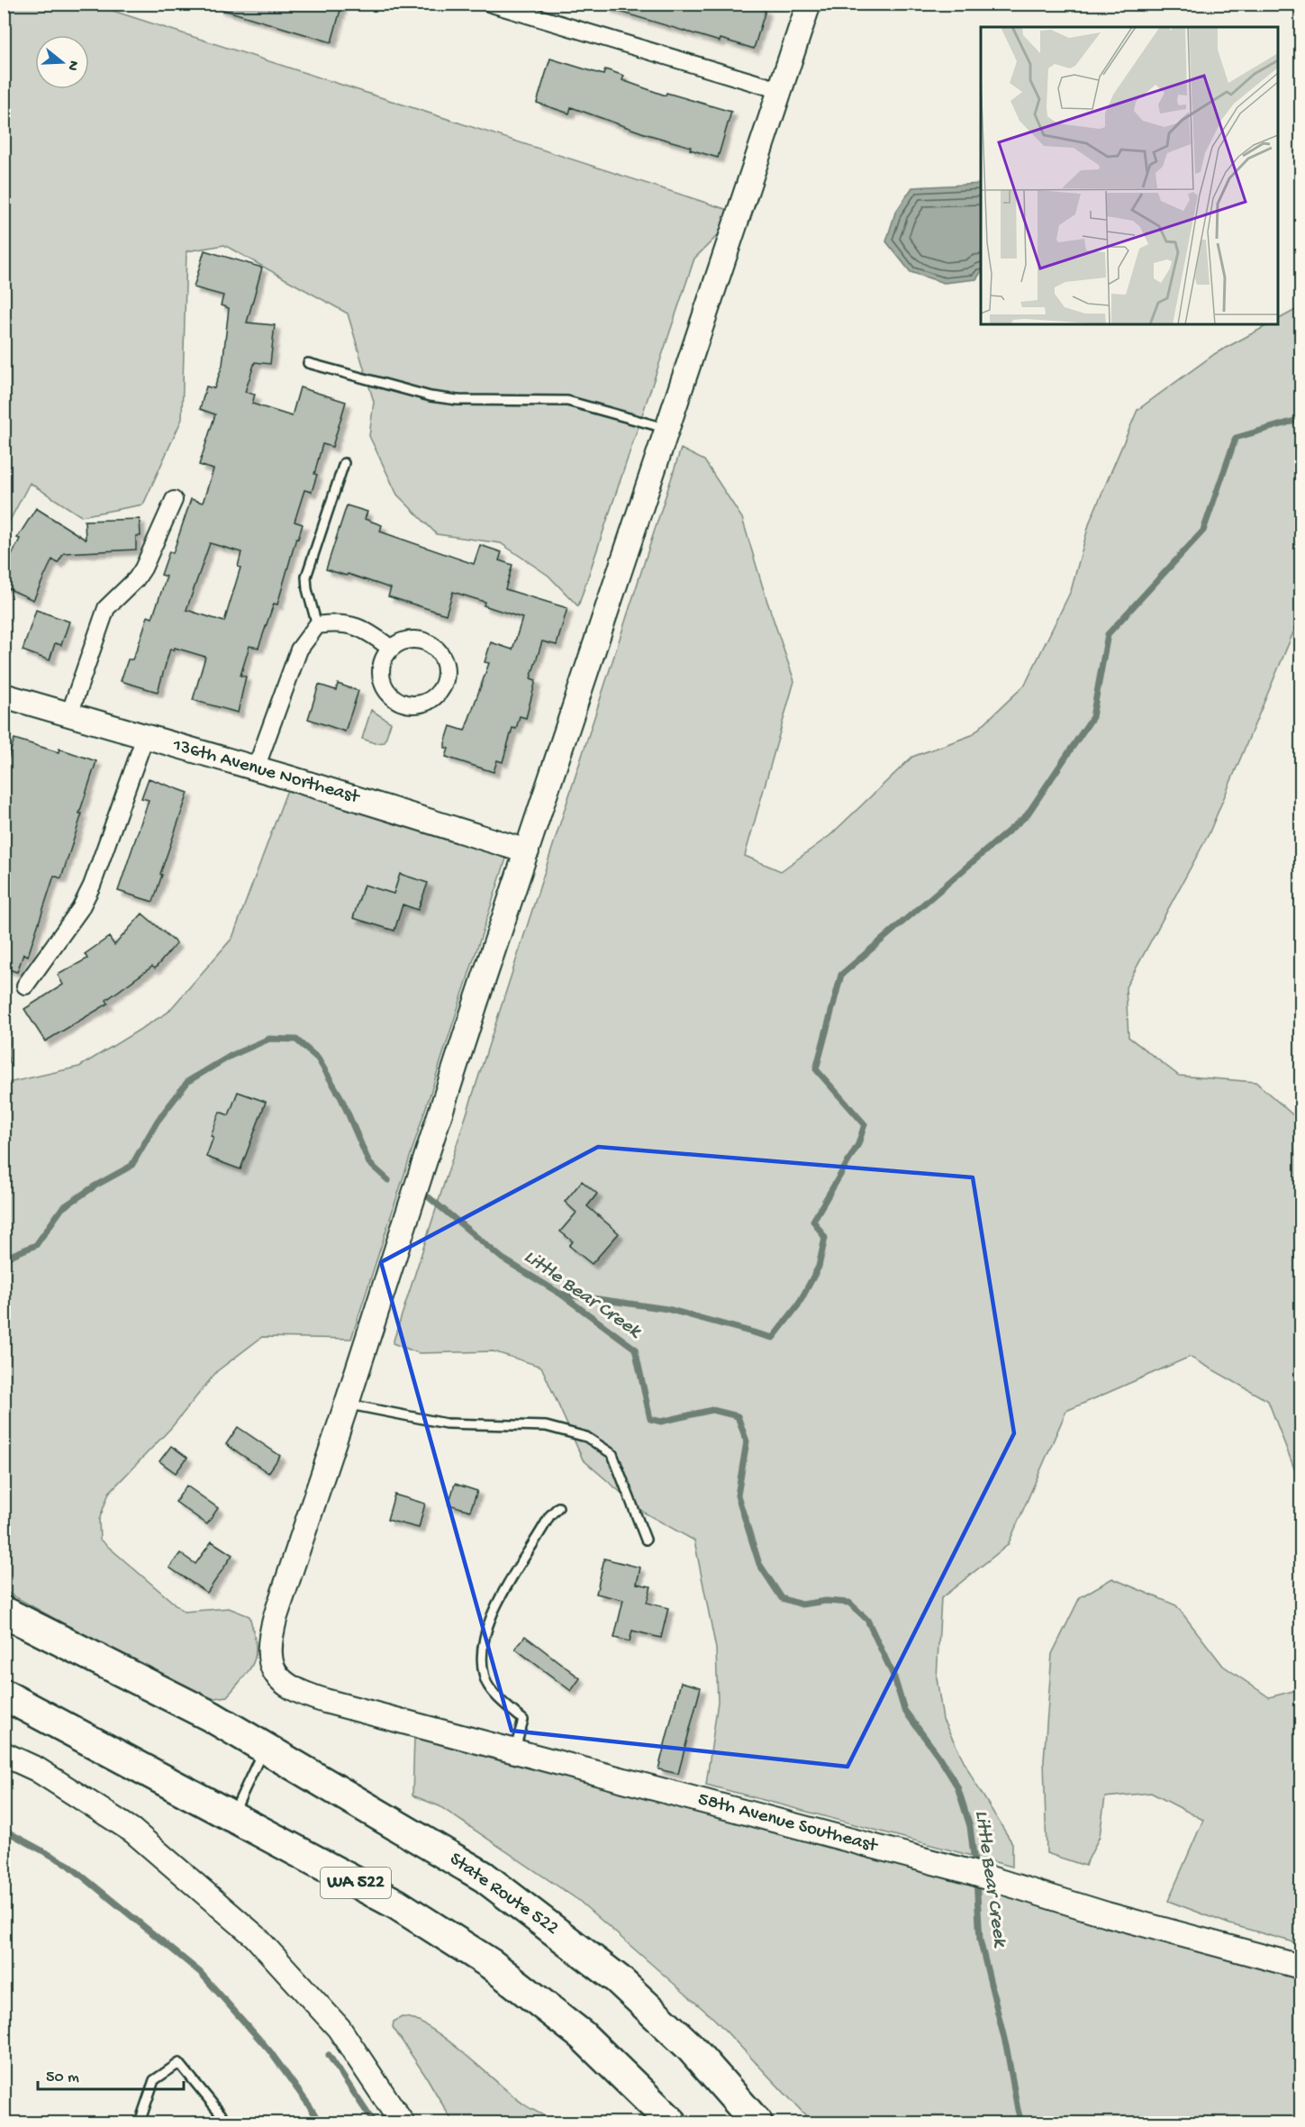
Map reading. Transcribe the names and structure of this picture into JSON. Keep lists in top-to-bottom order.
{
  "streets": {
    "highway": ["WA 522", "State Route 522"],
    "street": ["136th Avenue Northeast", "58th Avenue Southeast"]
  },
  "water": ["Little Bear Creek"],
  "scale_bar": "50 m",
  "north": "right"
}
